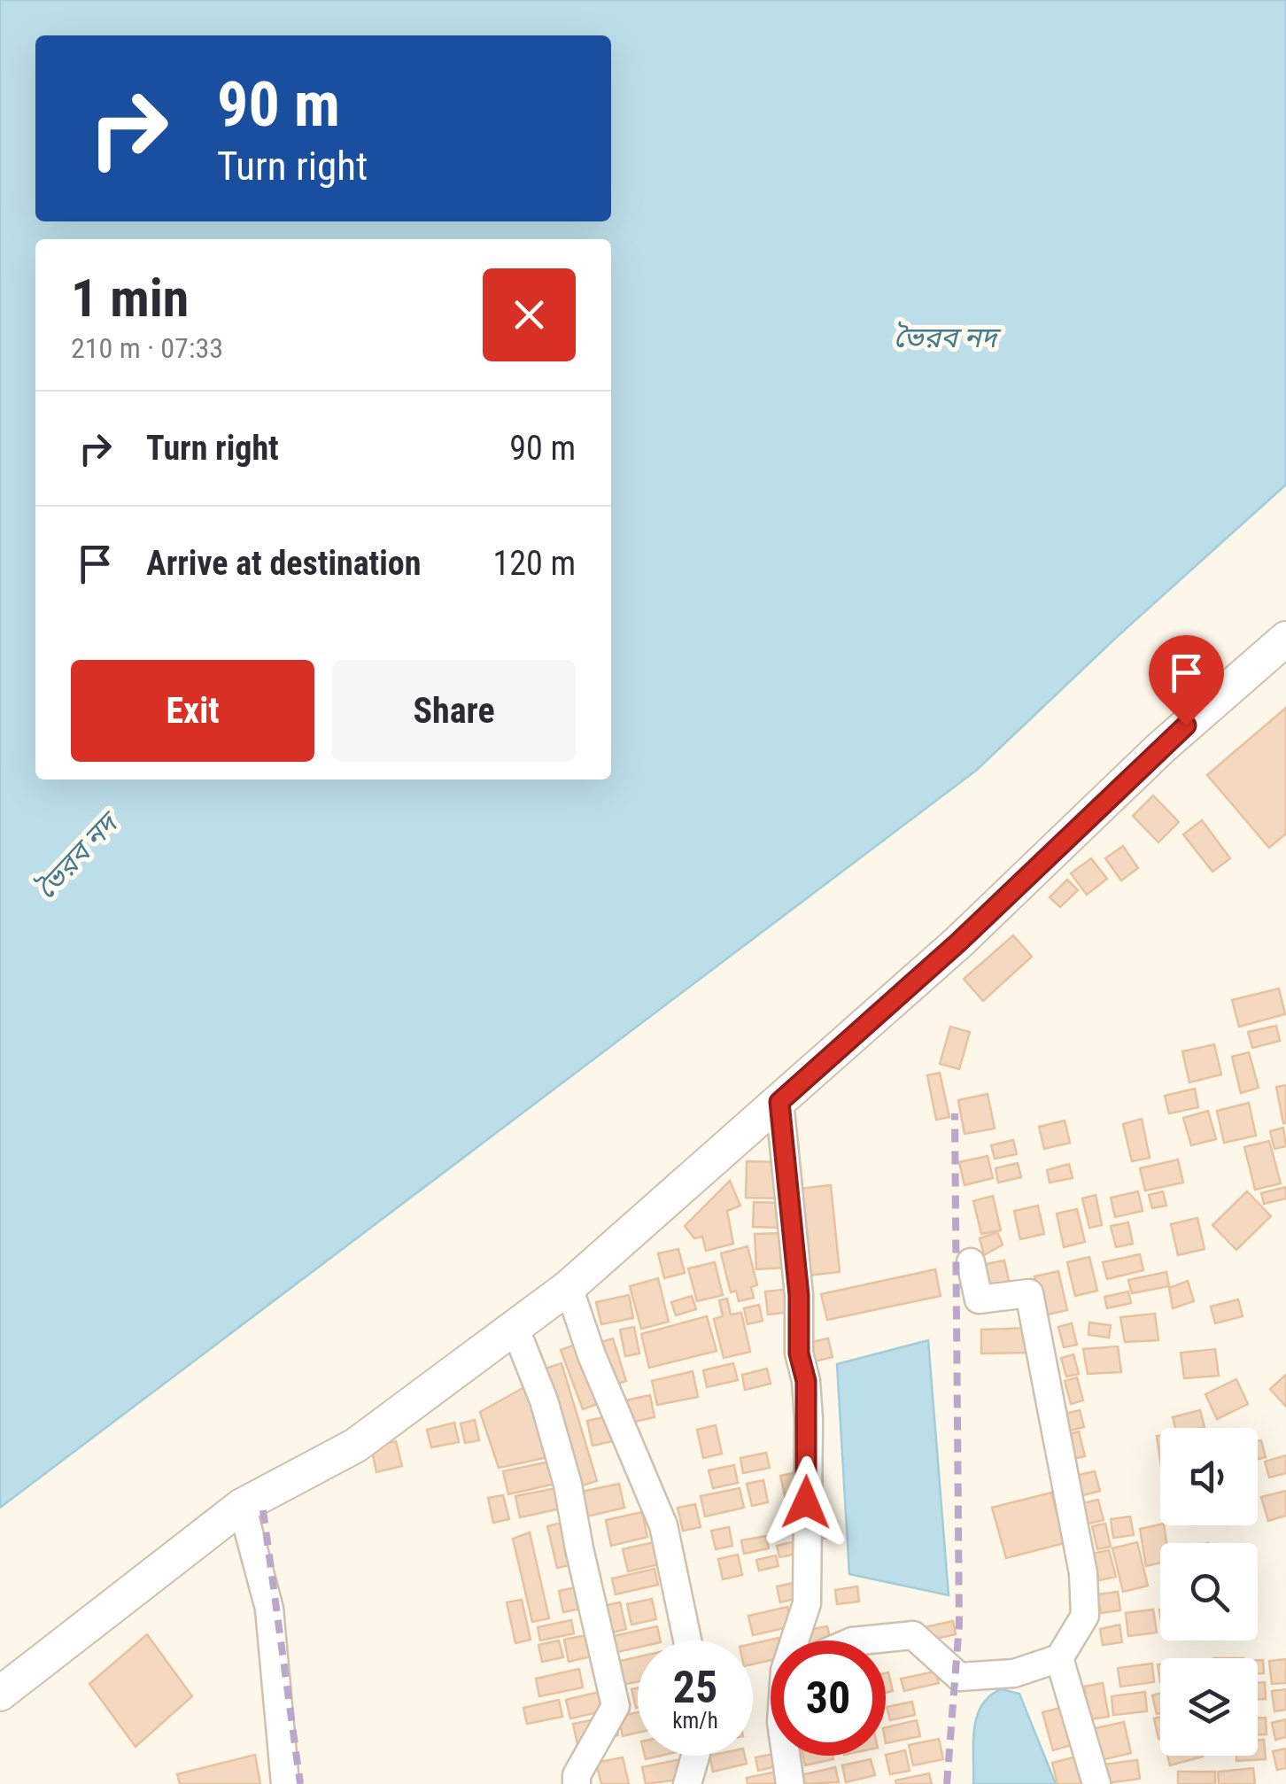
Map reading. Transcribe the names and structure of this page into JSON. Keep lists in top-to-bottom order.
{
  "water": ["ভৈরব নদ"],
  "page": {
    "turn": ["90 m", "Turn right"],
    "heading": ["1 min", "210 m · 07:33"],
    "list": [
      {
        "name": "Turn right",
        "value": "90 m"
      },
      {
        "name": "Arrive at destination",
        "value": "120 m"
      }
    ],
    "buttons": ["Exit", "Share"],
    "speed": "25 km/h",
    "limit": "30"
  }
}
